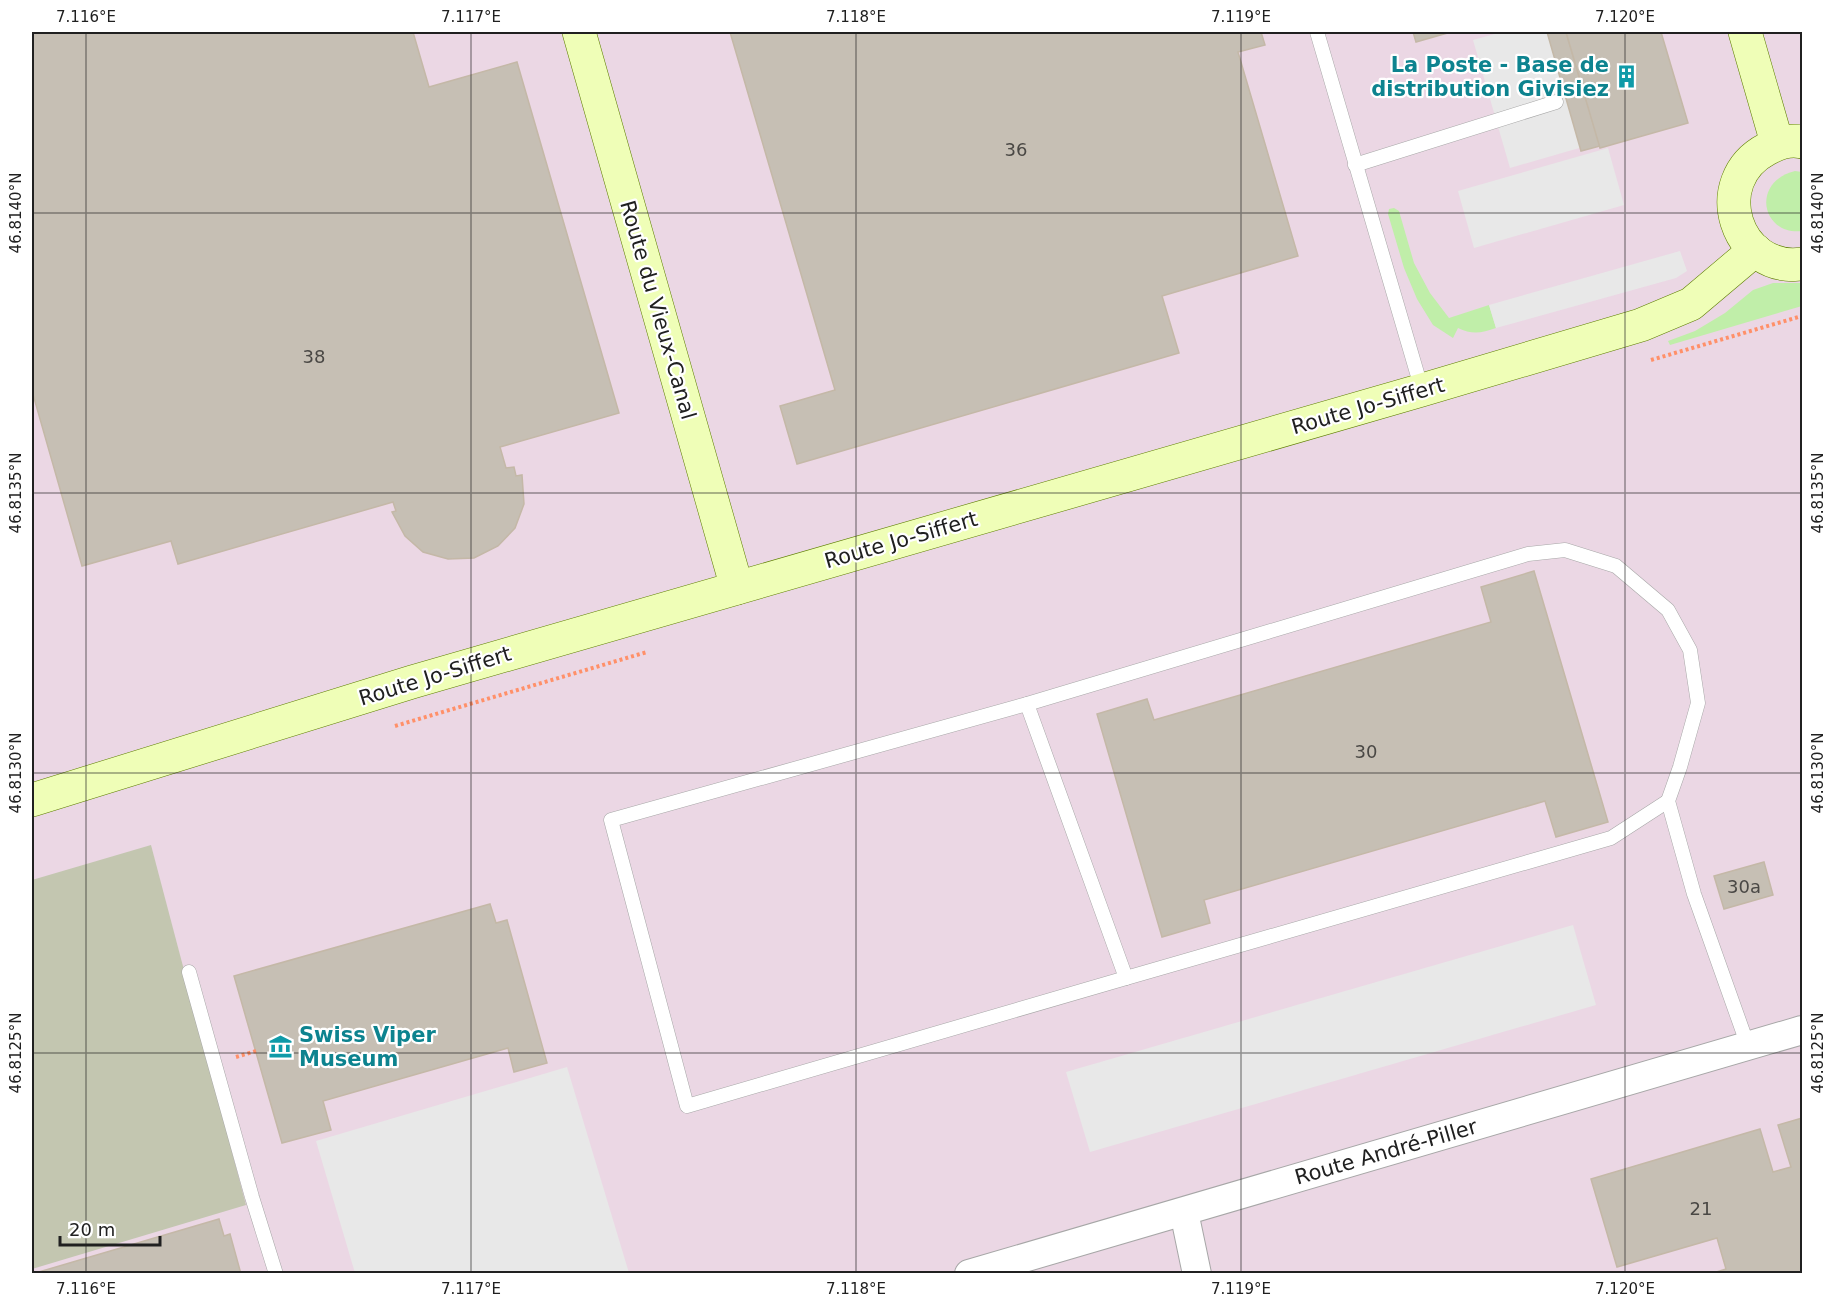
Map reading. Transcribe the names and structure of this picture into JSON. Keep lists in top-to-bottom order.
{
  "streets": {
    "street": ["Route du Vieux-Canal", "Route Jo-Siffert", "Route André-Piller"]
  },
  "crossings": [
    ["Route du Vieux-Canal", "Route Jo-Siffert"]
  ],
  "places": {
    "building": ["La Poste - Base de distribution Givisiez"],
    "museum": ["Swiss Viper Museum"]
  },
  "house_numbers": [
    "36",
    "38",
    "30",
    "30a",
    "21"
  ],
  "scale_bar": "20 m",
  "coordinates": [
    "7.116°E",
    "7.117°E",
    "7.118°E",
    "7.119°E",
    "7.120°E",
    "46.8140°N",
    "46.8135°N",
    "46.8130°N",
    "46.8125°N"
  ]
}
